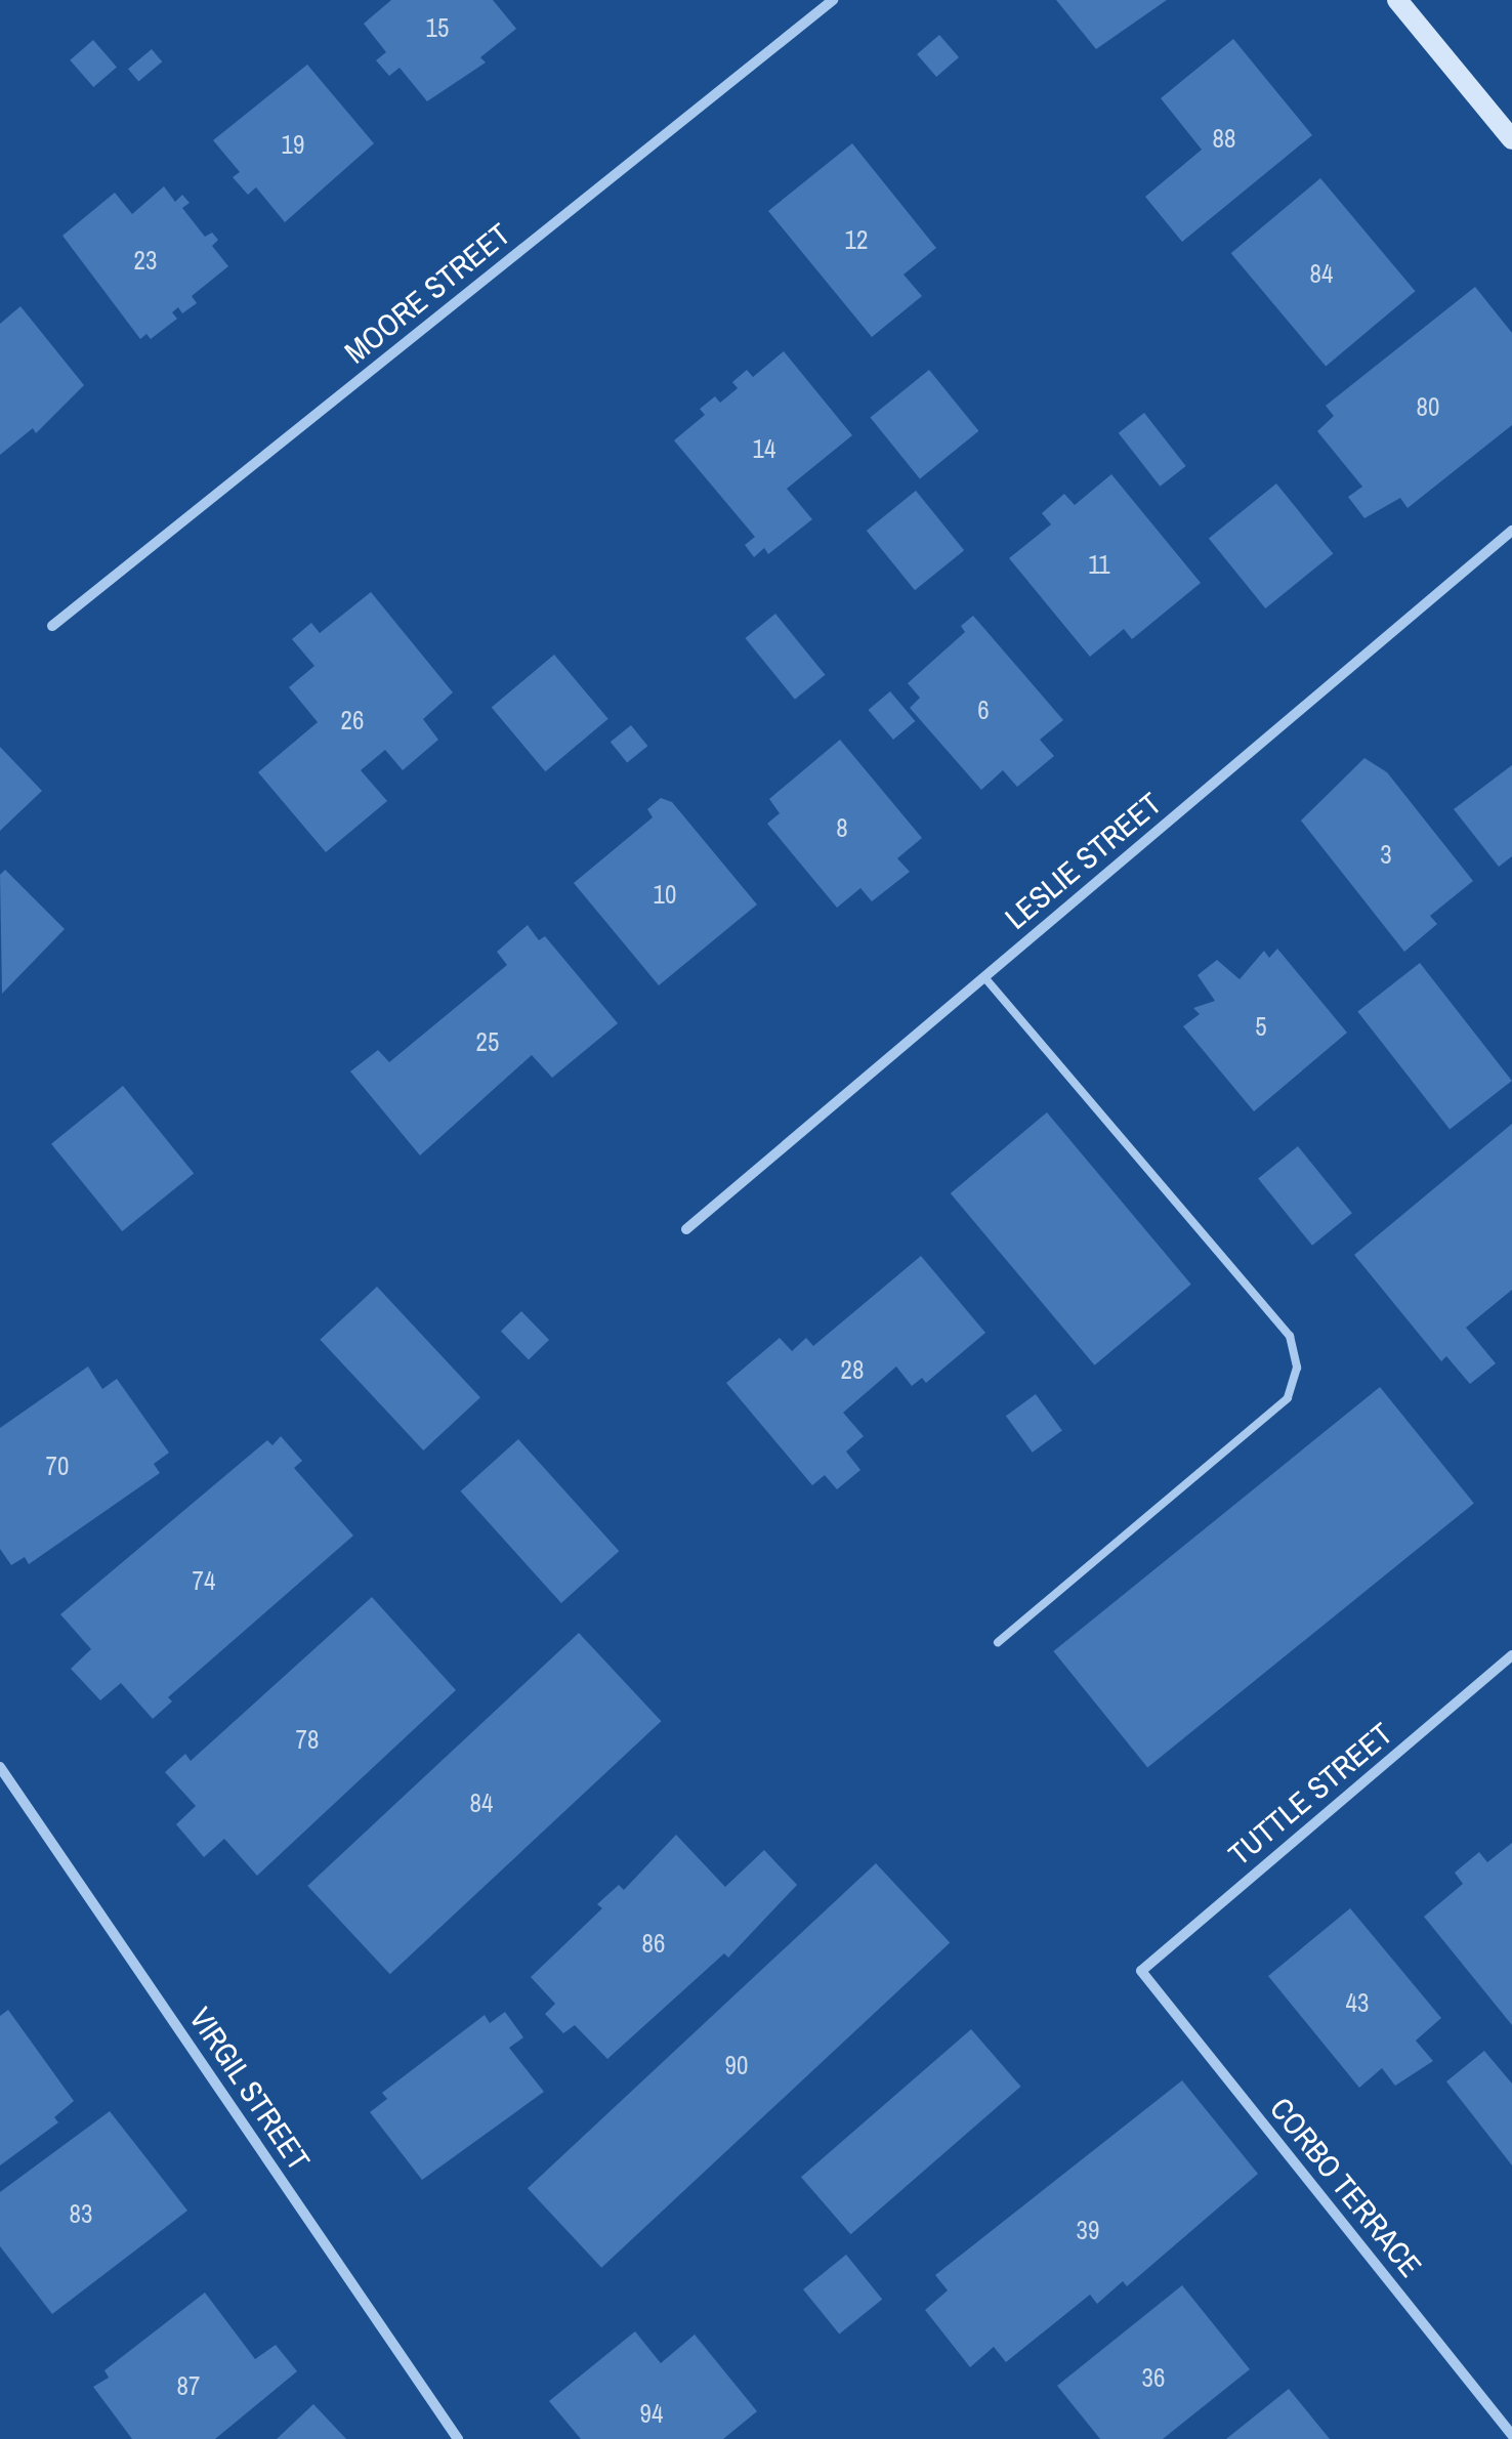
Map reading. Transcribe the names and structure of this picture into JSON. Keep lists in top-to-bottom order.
{
  "streets": {
    "street": [
      "MOORE STREET",
      "LESLIE STREET",
      "TUTTLE STREET",
      "VIRGIL STREET",
      "CORBO TERRACE"
    ]
  },
  "crossings": [
    ["TUTTLE STREET", "CORBO TERRACE"]
  ],
  "house_numbers": [
    "15",
    "88",
    "19",
    "12",
    "23",
    "84",
    "80",
    "14",
    "11",
    "6",
    "26",
    "8",
    "3",
    "10",
    "5",
    "25",
    "28",
    "70",
    "74",
    "78",
    "84",
    "86",
    "43",
    "90",
    "83",
    "39",
    "36",
    "87",
    "94"
  ]
}
